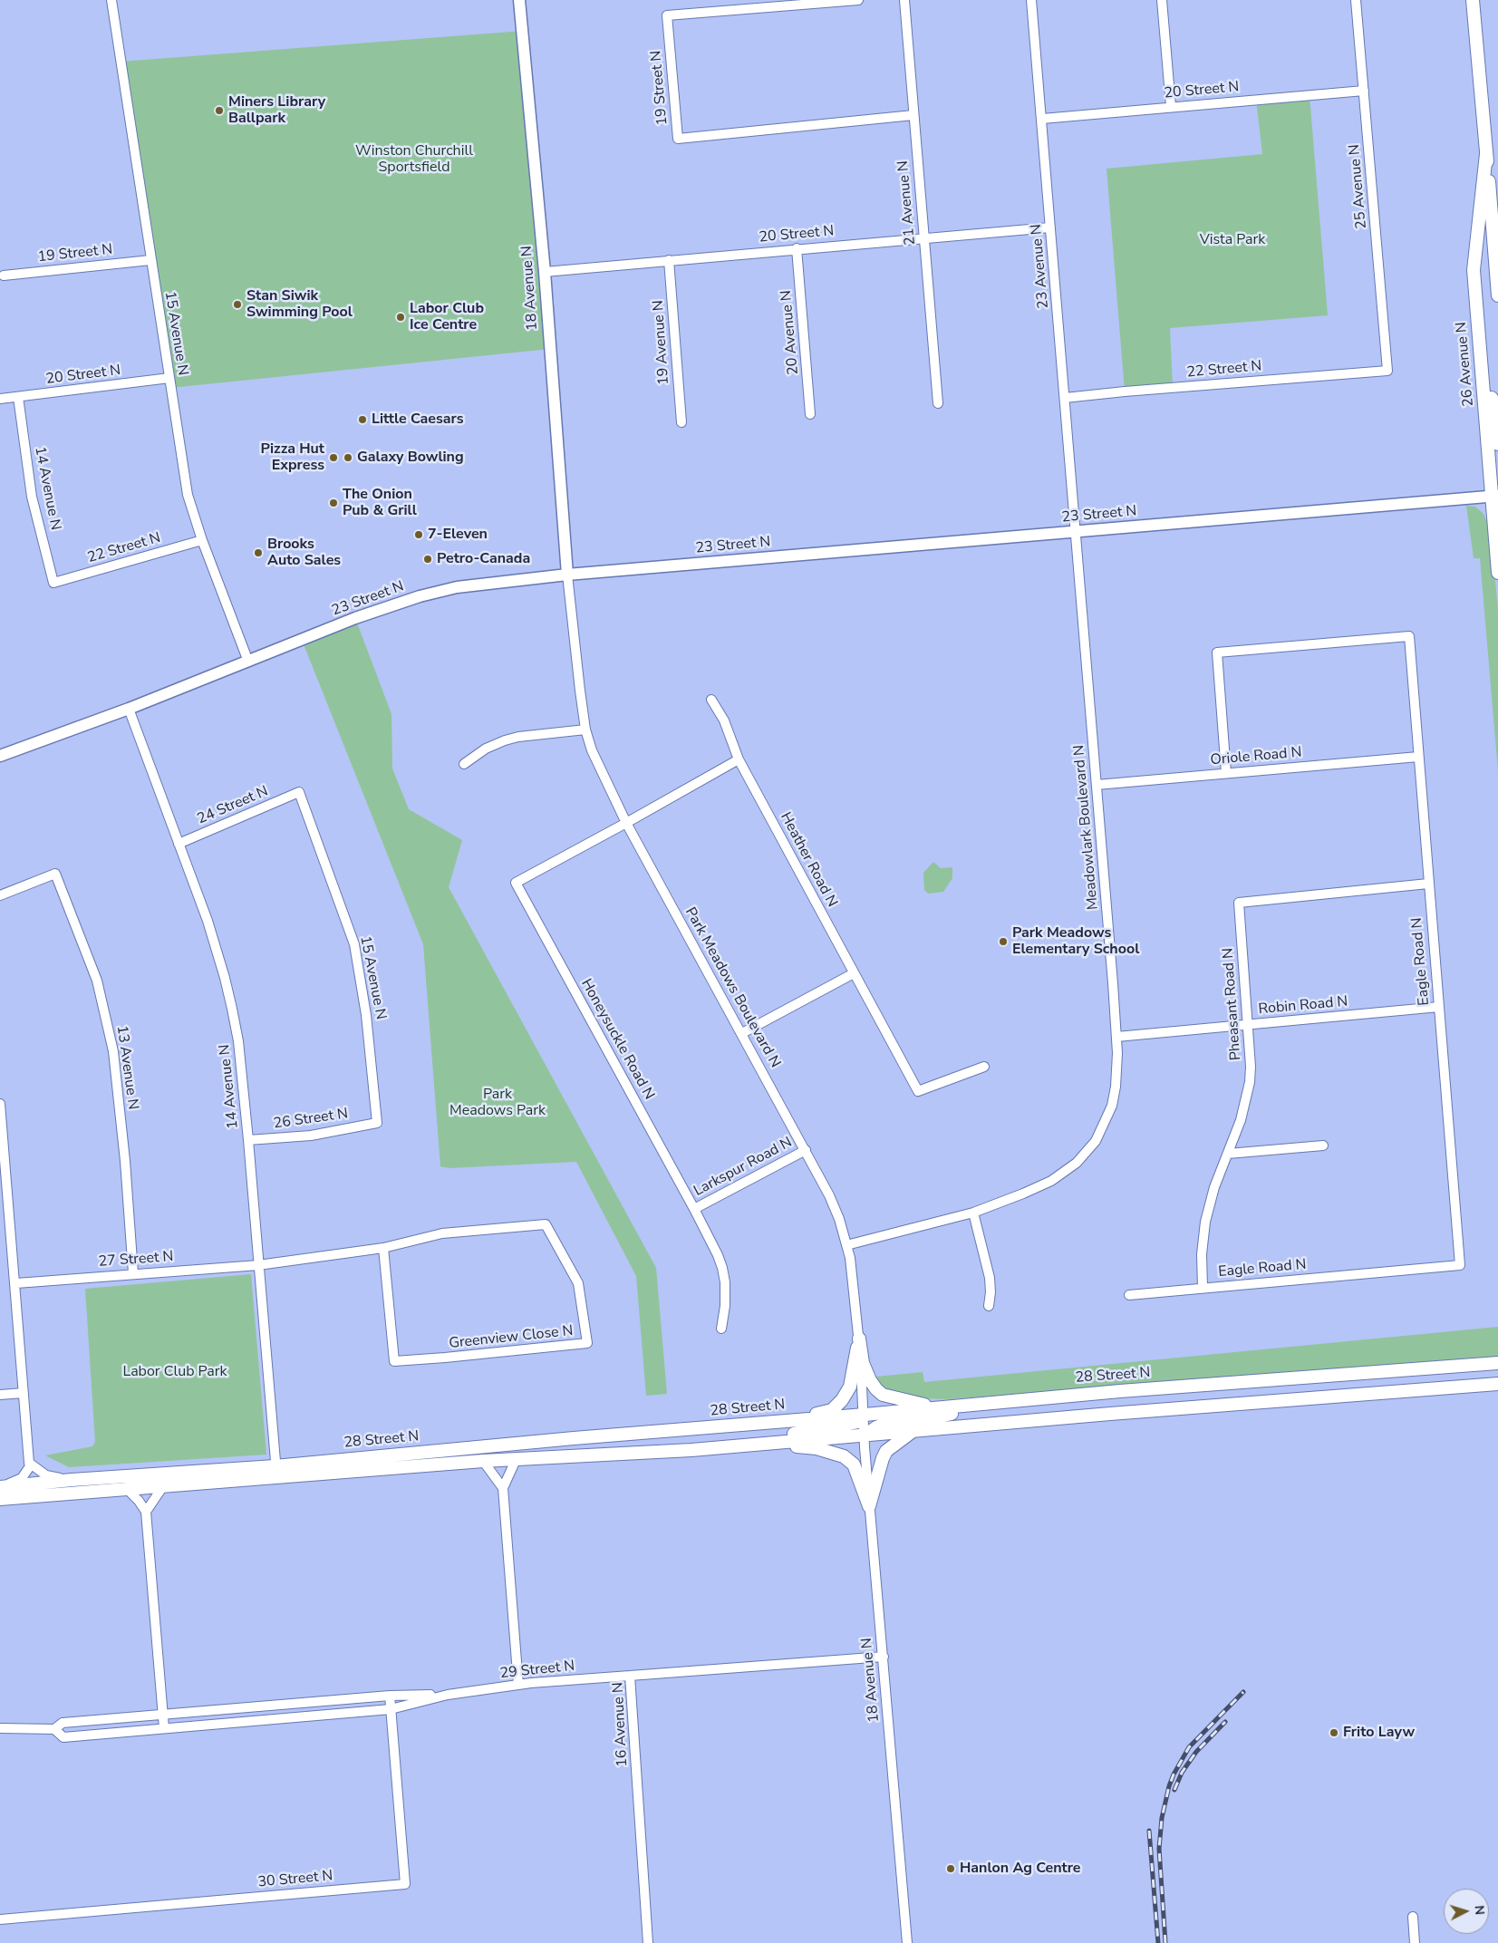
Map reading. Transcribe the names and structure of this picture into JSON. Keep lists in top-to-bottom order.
{
  "streets": {
    "main road": ["26 Avenue N", "28 Street N"],
    "street": [
      "19 Street N",
      "20 Street N",
      "25 Avenue N",
      "21 Avenue N",
      "23 Avenue N",
      "18 Avenue N",
      "20 Avenue N",
      "15 Avenue N",
      "19 Avenue N",
      "22 Street N",
      "14 Avenue N",
      "23 Street N",
      "Oriole Road N",
      "24 Street N",
      "Meadowlark Boulevard N",
      "Heather Road N",
      "Eagle Road N",
      "Park Meadows Boulevard N",
      "Pheasant Road N",
      "Robin Road N",
      "Honeysuckle Road N",
      "13 Avenue N",
      "26 Street N",
      "Larkspur Road N",
      "27 Street N",
      "Greenview Close N",
      "29 Street N",
      "16 Avenue N",
      "30 Street N"
    ]
  },
  "crossings": [
    ["19 Street N", "21 Avenue N"],
    ["19 Street N", "15 Avenue N"],
    ["20 Street N", "25 Avenue N"],
    ["20 Street N", "21 Avenue N"],
    ["20 Street N", "23 Avenue N"],
    ["20 Street N", "18 Avenue N"],
    ["20 Street N", "20 Avenue N"],
    ["20 Street N", "15 Avenue N"],
    ["20 Street N", "19 Avenue N"],
    ["20 Street N", "14 Avenue N"],
    ["25 Avenue N", "22 Street N"],
    ["23 Avenue N", "22 Street N"],
    ["23 Avenue N", "23 Street N"],
    ["23 Avenue N", "Meadowlark Boulevard N"],
    ["18 Avenue N", "23 Street N"],
    ["18 Avenue N", "Park Meadows Boulevard N"],
    ["18 Avenue N", "28 Street N"],
    ["18 Avenue N", "16 Avenue N"],
    ["15 Avenue N", "22 Street N"],
    ["15 Avenue N", "23 Street N"],
    ["15 Avenue N", "24 Street N"],
    ["15 Avenue N", "26 Street N"],
    ["26 Avenue N", "23 Street N"],
    ["22 Street N", "14 Avenue N"],
    ["14 Avenue N", "23 Street N"],
    ["14 Avenue N", "24 Street N"],
    ["14 Avenue N", "26 Street N"],
    ["14 Avenue N", "27 Street N"],
    ["14 Avenue N", "Greenview Close N"],
    ["14 Avenue N", "28 Street N"],
    ["23 Street N", "Meadowlark Boulevard N"],
    ["23 Street N", "Park Meadows Boulevard N"],
    ["Oriole Road N", "Meadowlark Boulevard N"],
    ["Oriole Road N", "Eagle Road N"],
    ["Meadowlark Boulevard N", "Park Meadows Boulevard N"],
    ["Meadowlark Boulevard N", "Robin Road N"],
    ["Eagle Road N", "Pheasant Road N"],
    ["Eagle Road N", "Robin Road N"],
    ["Park Meadows Boulevard N", "Honeysuckle Road N"],
    ["Park Meadows Boulevard N", "Larkspur Road N"],
    ["Park Meadows Boulevard N", "28 Street N"],
    ["Pheasant Road N", "Robin Road N"],
    ["Honeysuckle Road N", "Larkspur Road N"],
    ["13 Avenue N", "27 Street N"],
    ["27 Street N", "Greenview Close N"],
    ["29 Street N", "16 Avenue N"]
  ],
  "parks": [
    "Winston Churchill Sportsfield",
    "Vista Park",
    "Park Meadows Park",
    "Labor Club Park"
  ],
  "places": [
    "Miners Library Ballpark",
    "Stan Siwik Swimming Pool",
    "Labor Club Ice Centre",
    "Little Caesars",
    "Pizza Hut Express",
    "Galaxy Bowling",
    "The Onion Pub & Grill",
    "7-Eleven",
    "Brooks Auto Sales",
    "Petro-Canada",
    "Park Meadows Elementary School",
    "Frito Layw",
    "Hanlon Ag Centre"
  ],
  "north": "right"
}
